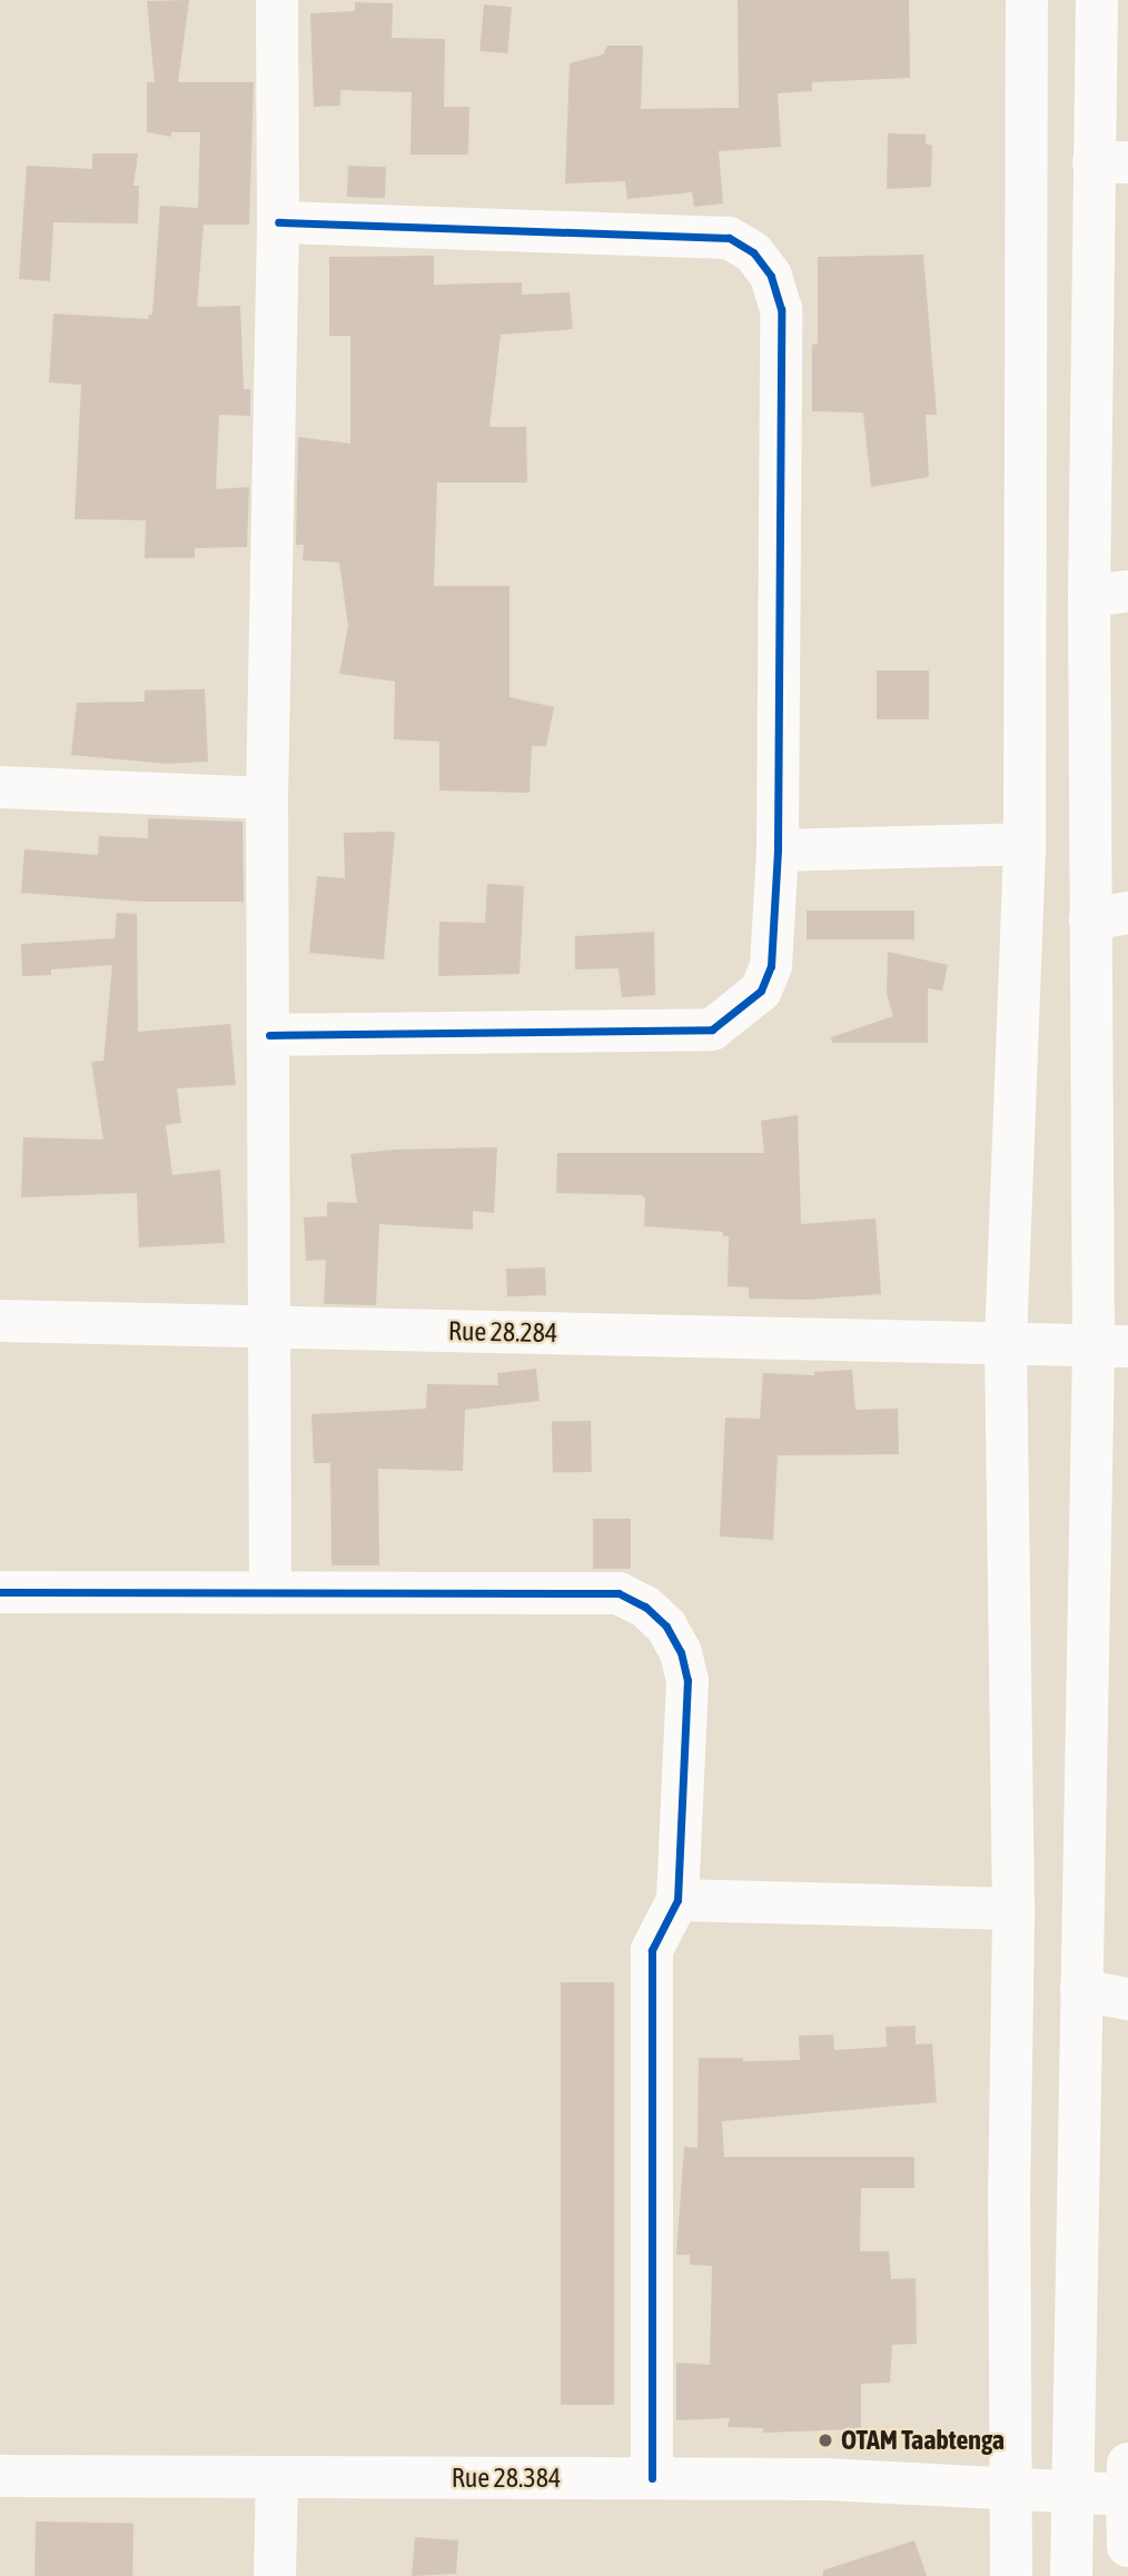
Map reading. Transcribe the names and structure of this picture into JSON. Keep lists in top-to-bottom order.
{
  "streets": {
    "street": ["Rue 28.284", "Rue 28.384"]
  },
  "places": ["OTAM Taabtenga"]
}
